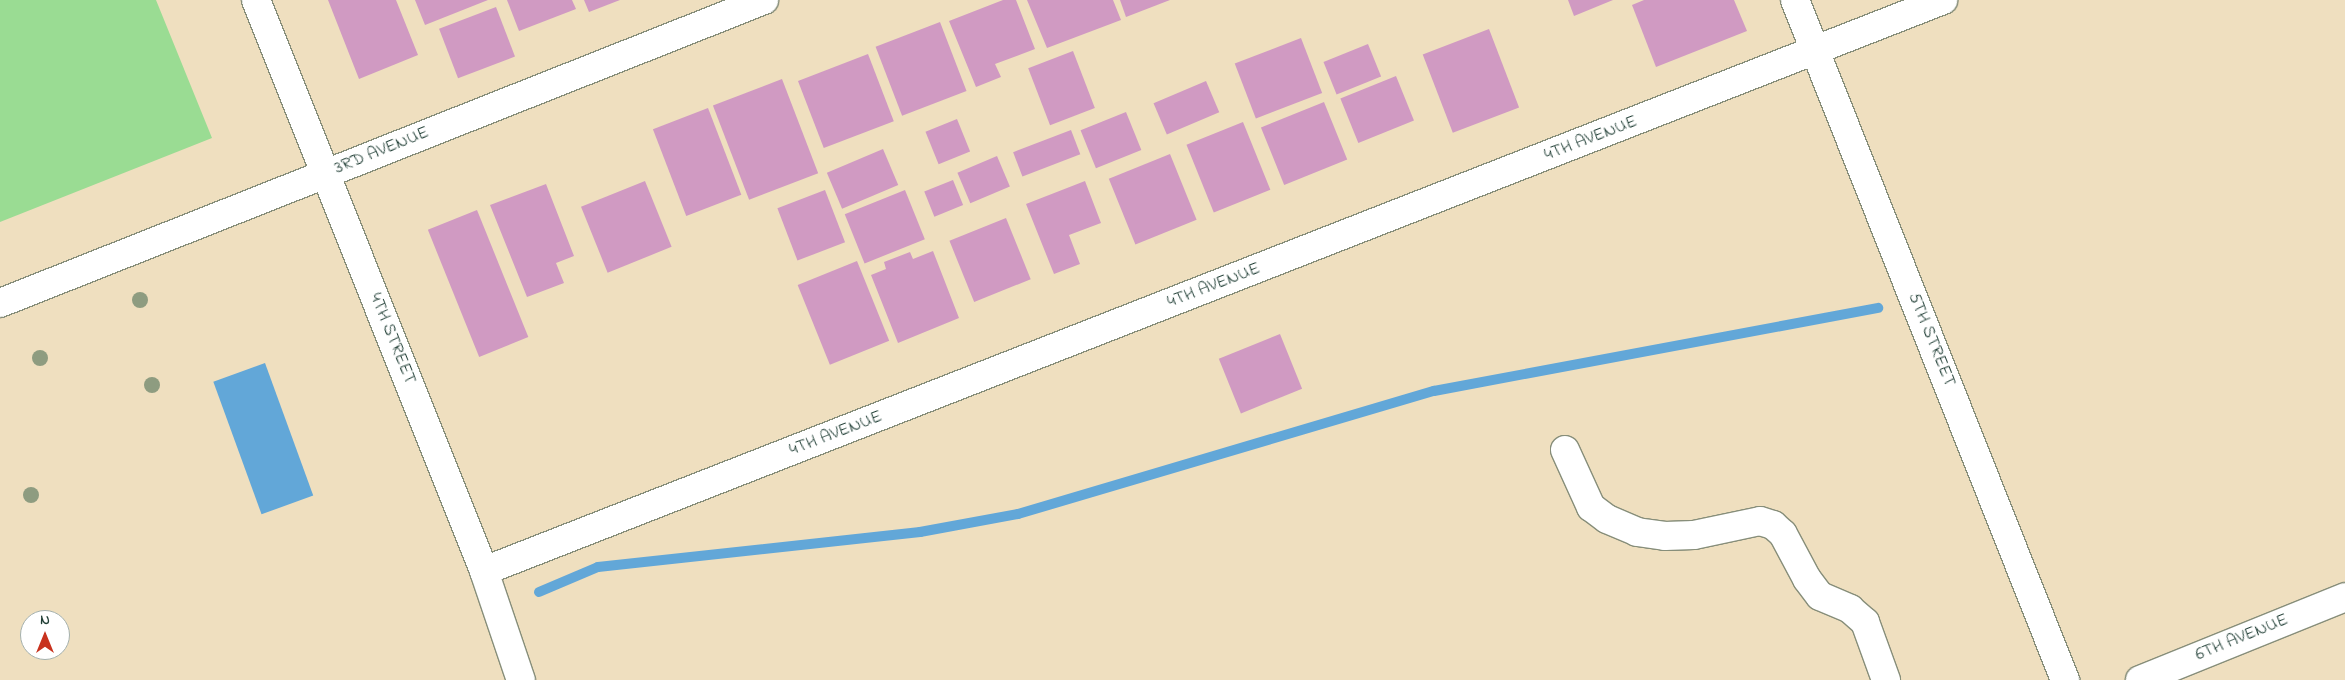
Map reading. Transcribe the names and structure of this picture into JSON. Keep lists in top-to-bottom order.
{
  "streets": {
    "street": [
      "4TH AVENUE",
      "3RD AVENUE",
      "4TH STREET",
      "5TH STREET",
      "6TH AVENUE"
    ]
  },
  "crossings": [
    ["4TH AVENUE", "4TH STREET"],
    ["4TH AVENUE", "5TH STREET"],
    ["3RD AVENUE", "4TH STREET"]
  ],
  "north": "top"
}
